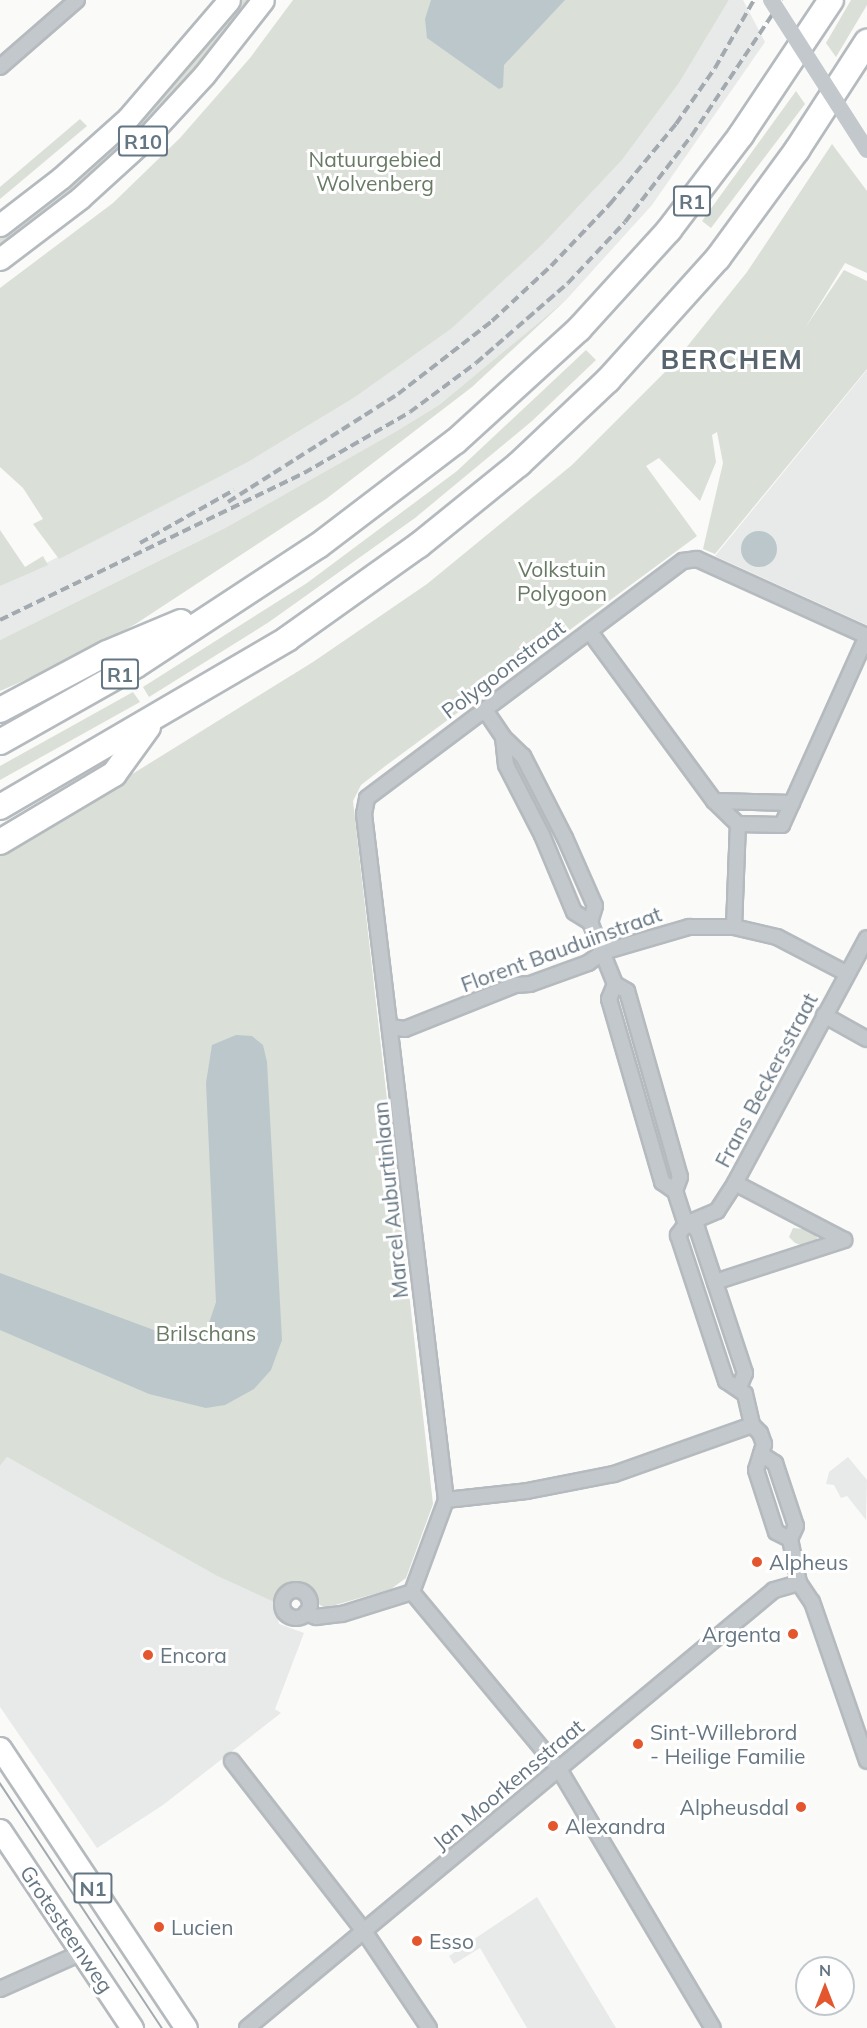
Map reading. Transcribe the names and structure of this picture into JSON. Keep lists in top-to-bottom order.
{
  "streets": {
    "highway": ["R1"],
    "main road": ["R10", "N1", "Grotesteenweg"],
    "street": [
      "Polygoonstraat",
      "Florent Bauduinstraat",
      "Frans Beckersstraat",
      "Marcel Auburtinlaan",
      "Jan Moorkensstraat"
    ]
  },
  "crossings": [
    ["Polygoonstraat", "Marcel Auburtinlaan"],
    ["Florent Bauduinstraat", "Frans Beckersstraat"],
    ["Florent Bauduinstraat", "Marcel Auburtinlaan"]
  ],
  "districts": ["BERCHEM"],
  "parks": ["Natuurgebied Wolvenberg", "Volkstuin Polygoon", "Brilschans"],
  "places": [
    "Alpheus",
    "Argenta",
    "Encora",
    "Sint-Willebrord - Heilige Familie",
    "Alpheusdal",
    "Alexandra",
    "Lucien",
    "Esso"
  ],
  "north": "top"
}
